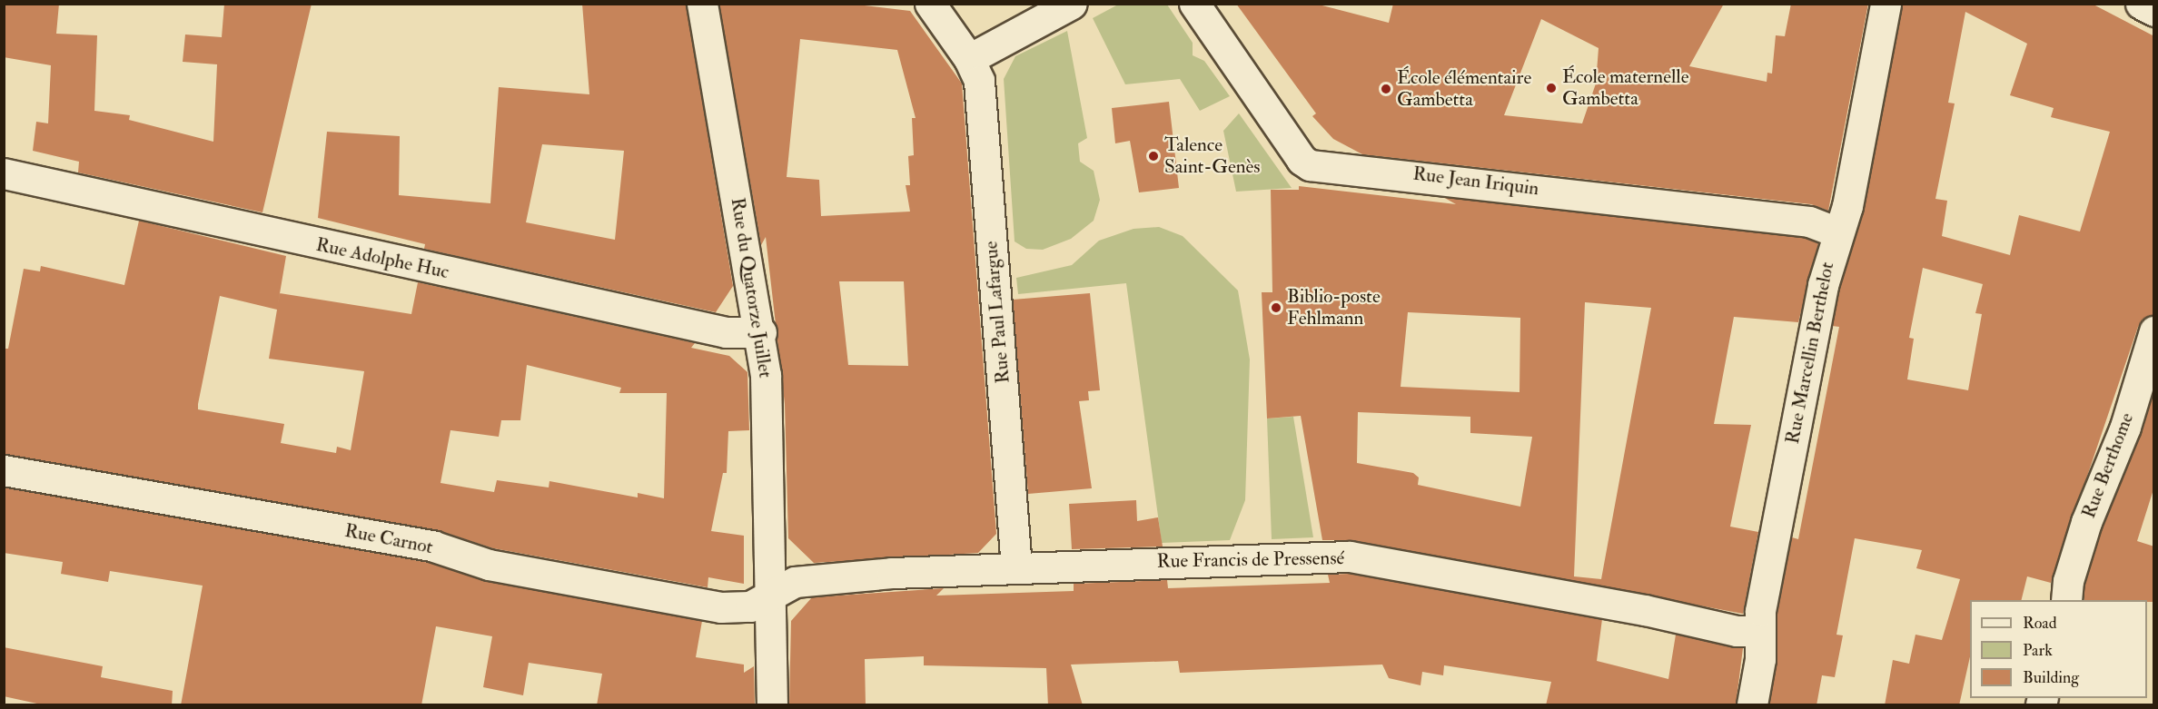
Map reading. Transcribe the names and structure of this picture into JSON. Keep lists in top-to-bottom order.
{
  "streets": {
    "street": [
      "Rue Jean Iriquin",
      "Rue Adolphe Huc",
      "Rue du Quatorze Juillet",
      "Rue Paul Lafargue",
      "Rue Marcellin Berthelot",
      "Rue Berthome",
      "Rue Carnot",
      "Rue Francis de Pressensé"
    ]
  },
  "crossings": [
    ["Rue Jean Iriquin", "Rue Marcellin Berthelot"],
    ["Rue Adolphe Huc", "Rue du Quatorze Juillet"],
    ["Rue du Quatorze Juillet", "Rue Carnot"],
    ["Rue du Quatorze Juillet", "Rue Francis de Pressensé"],
    ["Rue Paul Lafargue", "Rue Francis de Pressensé"],
    ["Rue Marcellin Berthelot", "Rue Francis de Pressensé"],
    ["Rue Carnot", "Rue Francis de Pressensé"]
  ],
  "places": [
    "École maternelle Gambetta",
    "École élémentaire Gambetta",
    "Talence Saint-Genès",
    "Biblio-poste Fehlmann"
  ],
  "legend": ["Road", "Park", "Building"]
}
